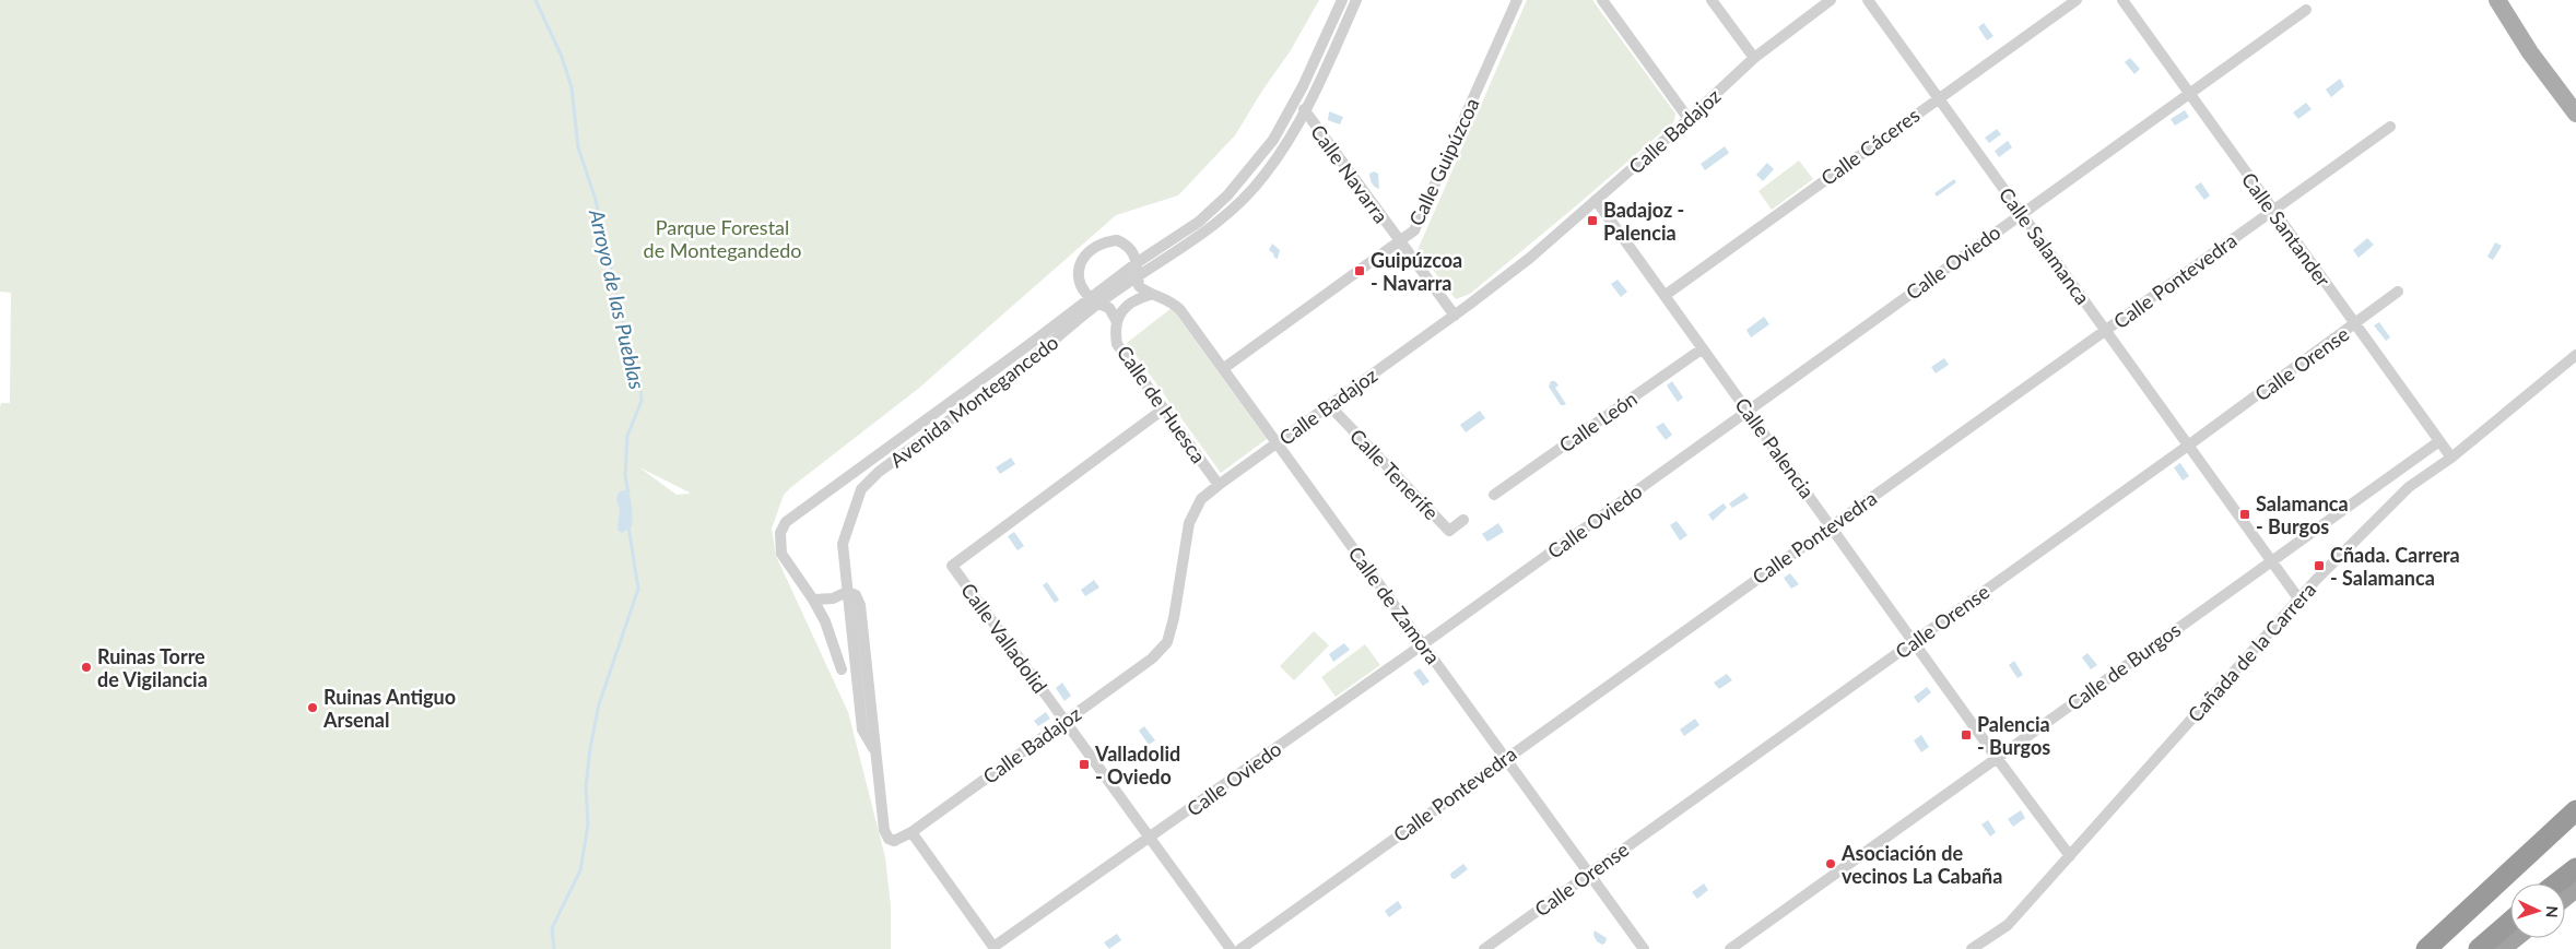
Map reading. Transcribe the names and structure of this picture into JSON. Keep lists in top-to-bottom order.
{
  "streets": {
    "street": [
      "Calle Badajoz",
      "Calle Cáceres",
      "Calle Guipúzcoa",
      "Calle Navarra",
      "Calle Santander",
      "Calle Salamanca",
      "Calle Oviedo",
      "Calle Pontevedra",
      "Calle Orense",
      "Avenida Montegancedo",
      "Calle de Huesca",
      "Calle León",
      "Calle Palencia",
      "Calle Tenerife",
      "Calle de Zamora",
      "Calle Valladolid",
      "Cañada de la Carrera",
      "Calle de Burgos"
    ]
  },
  "crossings": [
    ["Calle Badajoz", "Calle Navarra"],
    ["Calle Badajoz", "Calle Oviedo"],
    ["Calle Badajoz", "Avenida Montegancedo"],
    ["Calle Badajoz", "Calle de Huesca"],
    ["Calle Badajoz", "Calle Palencia"],
    ["Calle Badajoz", "Calle Tenerife"],
    ["Calle Badajoz", "Calle de Zamora"],
    ["Calle Badajoz", "Calle Valladolid"],
    ["Calle Cáceres", "Calle Salamanca"],
    ["Calle Cáceres", "Calle Palencia"],
    ["Calle Guipúzcoa", "Calle Navarra"],
    ["Calle Guipúzcoa", "Calle de Zamora"],
    ["Calle Navarra", "Avenida Montegancedo"],
    ["Calle Santander", "Calle Oviedo"],
    ["Calle Santander", "Calle Pontevedra"],
    ["Calle Santander", "Calle Orense"],
    ["Calle Santander", "Cañada de la Carrera"],
    ["Calle Santander", "Calle de Burgos"],
    ["Calle Salamanca", "Calle Oviedo"],
    ["Calle Salamanca", "Calle Pontevedra"],
    ["Calle Salamanca", "Calle Orense"],
    ["Calle Salamanca", "Cañada de la Carrera"],
    ["Calle Salamanca", "Calle de Burgos"],
    ["Calle Oviedo", "Calle Palencia"],
    ["Calle Oviedo", "Calle de Zamora"],
    ["Calle Oviedo", "Calle Valladolid"],
    ["Calle Pontevedra", "Calle Palencia"],
    ["Calle Pontevedra", "Calle de Zamora"],
    ["Calle Orense", "Calle Palencia"],
    ["Calle Orense", "Calle de Zamora"],
    ["Avenida Montegancedo", "Calle de Huesca"],
    ["Calle de Huesca", "Calle de Zamora"],
    ["Calle de Huesca", "Calle Valladolid"],
    ["Calle León", "Calle Palencia"],
    ["Calle Palencia", "Cañada de la Carrera"],
    ["Calle Palencia", "Calle de Burgos"]
  ],
  "water": ["Arroyo de las Pueblas"],
  "parks": ["Parque Forestal de Montegandedo"],
  "places": {
    "transit": [
      "Badajoz - Palencia",
      "Guipúzcoa - Navarra",
      "Salamanca - Burgos",
      "Cñada. Carrera - Salamanca",
      "Palencia - Burgos",
      "Valladolid - Oviedo"
    ],
    "other": ["Ruinas Torre de Vigilancia", "Ruinas Antiguo Arsenal", "Asociación de vecinos La Cabaña"]
  },
  "north": "right"
}
